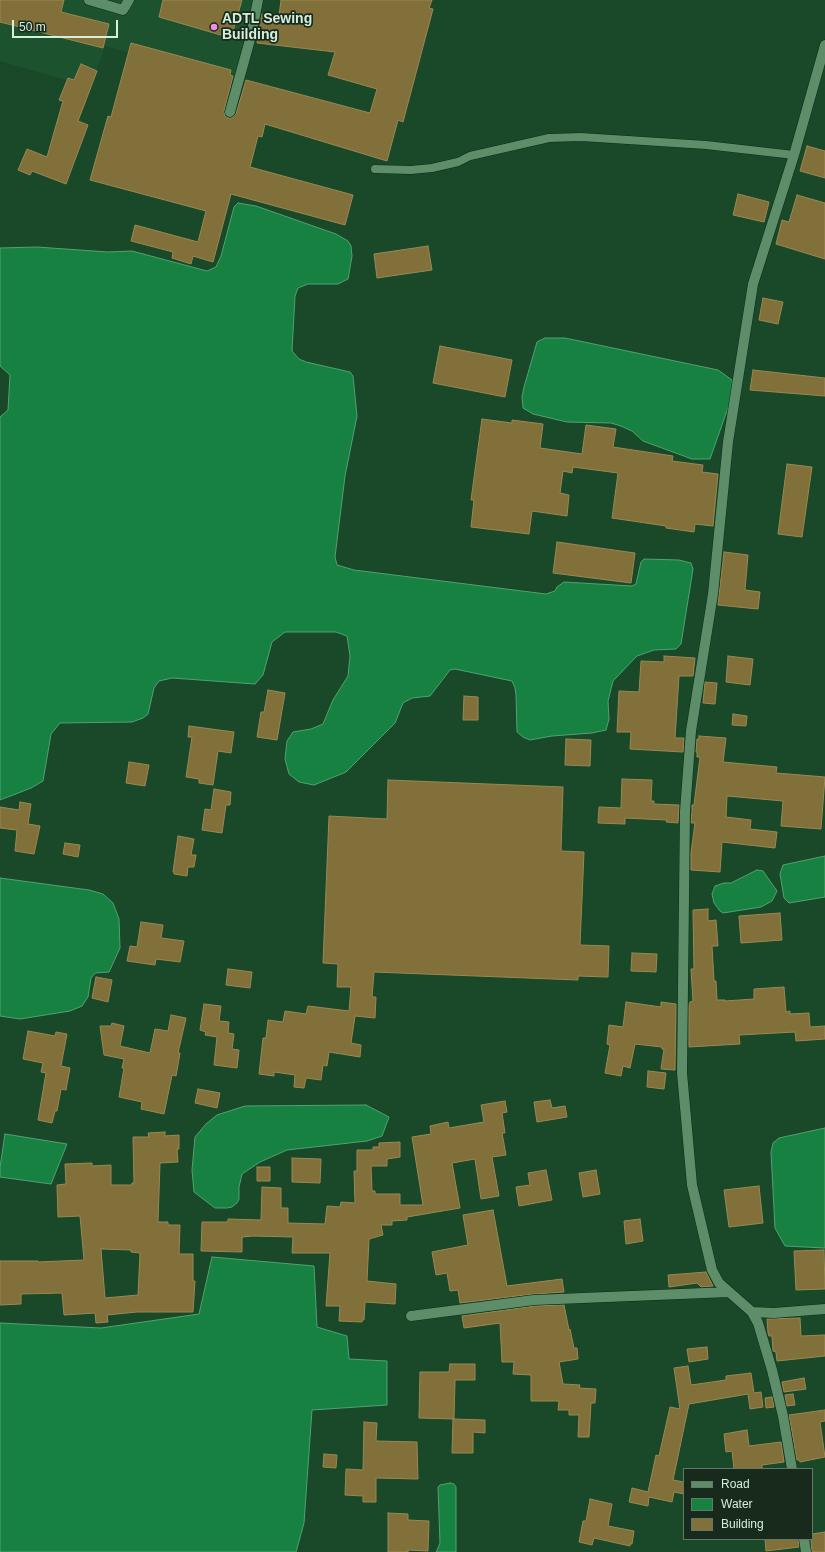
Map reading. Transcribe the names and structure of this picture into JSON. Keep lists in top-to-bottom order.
{
  "places": ["ADTL Sewing Building"],
  "legend": ["Road", "Water", "Building"],
  "scale_bar": "50 m"
}
